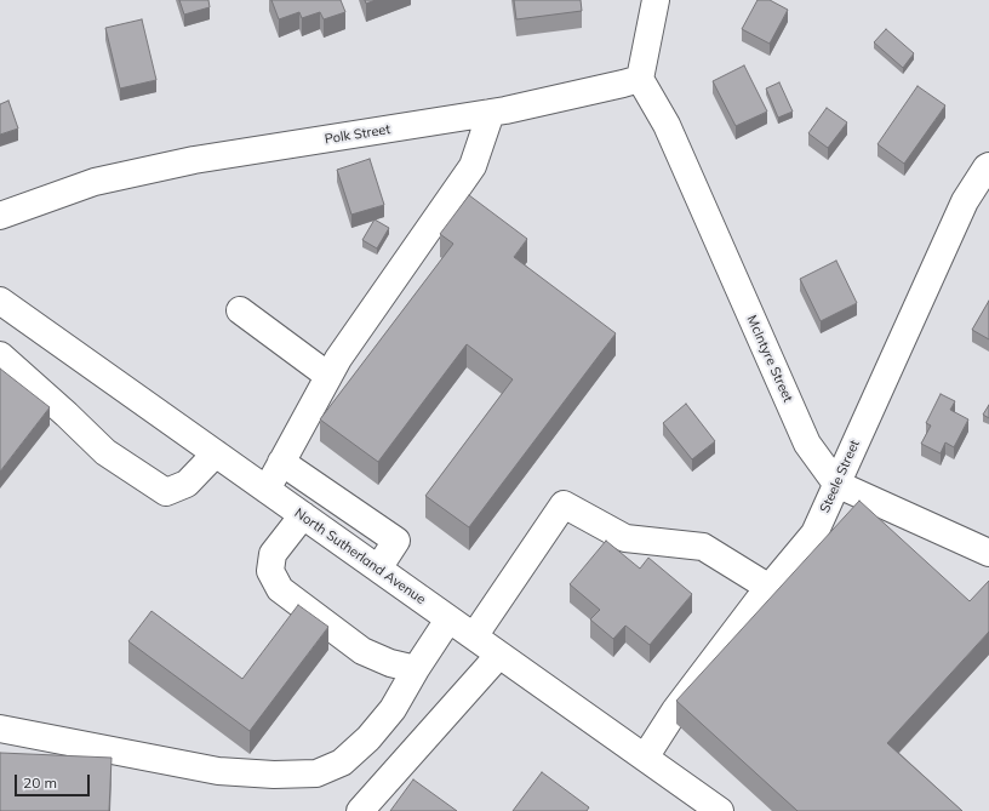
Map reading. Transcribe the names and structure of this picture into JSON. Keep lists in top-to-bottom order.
{
  "streets": {
    "street": [
      "Polk Street",
      "McIntyre Street",
      "Steele Street",
      "North Sutherland Avenue"
    ]
  },
  "crossings": [
    ["Polk Street", "McIntyre Street"],
    ["McIntyre Street", "Steele Street"],
    ["Steele Street", "North Sutherland Avenue"]
  ],
  "scale_bar": "20 m"
}
